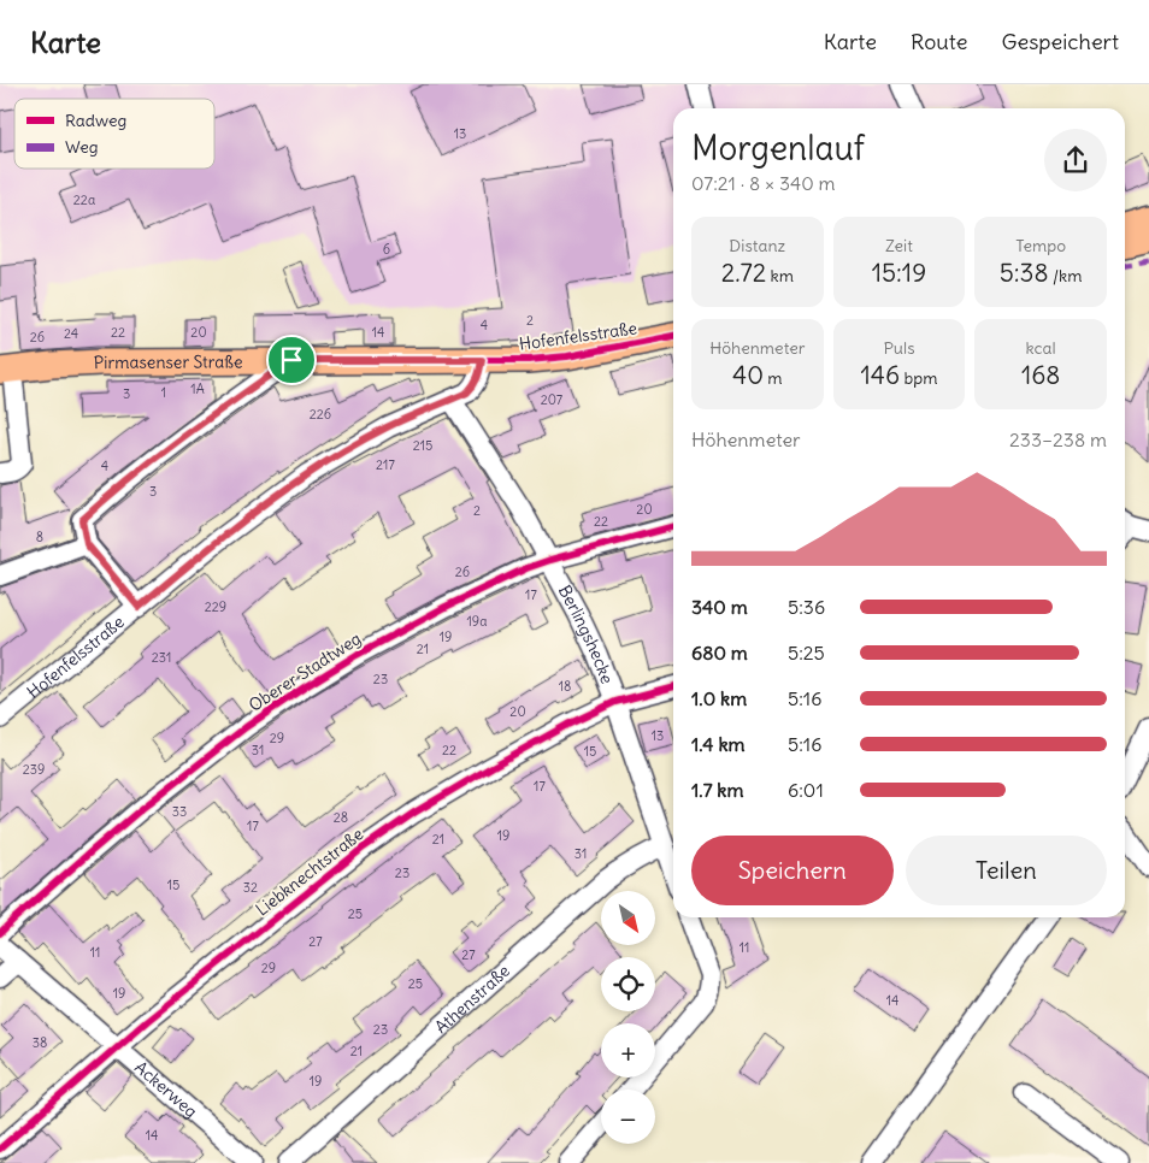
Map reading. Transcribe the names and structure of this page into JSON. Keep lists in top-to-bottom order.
{
  "streets": {
    "main road": ["Hofenfelsstraße", "Pirmasenser Straße"],
    "street": [
      "Berlingshecke",
      "Oberer Stadtweg",
      "Liebknechtstraße",
      "Athenstraße",
      "Ackerweg"
    ]
  },
  "crossings": [
    ["Hofenfelsstraße", "Pirmasenser Straße"],
    ["Hofenfelsstraße", "Berlingshecke"],
    ["Berlingshecke", "Oberer Stadtweg"],
    ["Berlingshecke", "Liebknechtstraße"],
    ["Berlingshecke", "Athenstraße"],
    ["Liebknechtstraße", "Ackerweg"]
  ],
  "house_numbers": [
    "13",
    "22a",
    "6",
    "2",
    "4",
    "22",
    "20",
    "14",
    "24",
    "26",
    "1A",
    "1",
    "3",
    "207",
    "226",
    "215",
    "217",
    "4",
    "3",
    "20",
    "2",
    "22",
    "8",
    "26",
    "17",
    "229",
    "19a",
    "19",
    "21",
    "231",
    "23",
    "18",
    "20",
    "13",
    "29",
    "31",
    "22",
    "15",
    "239",
    "17",
    "33",
    "28",
    "17",
    "19",
    "21",
    "31",
    "23",
    "15",
    "32",
    "25",
    "27",
    "11",
    "11",
    "27",
    "29",
    "25",
    "19",
    "14",
    "23",
    "38",
    "21",
    "19",
    "14"
  ],
  "legend": ["Radweg", "Weg"],
  "north": "bottom right",
  "page": {
    "header": "Karte",
    "nav": ["Karte", "Route", "Gespeichert"],
    "heading": ["Morgenlauf", "07:21 · 8 × 340 m"],
    "stats": [
      ["Distanz", "2.72 km"],
      ["Zeit", "15:19"],
      ["Tempo", "5:38 /km"],
      ["Höhenmeter", "40 m"],
      ["Puls", "146 bpm"],
      ["kcal", "168"]
    ],
    "chart": ["Höhenmeter", "233–238 m"],
    "list": [
      {
        "name": "340 m",
        "note": "5:36"
      },
      {
        "name": "680 m",
        "note": "5:25"
      },
      {
        "name": "1.0 km",
        "note": "5:16"
      },
      {
        "name": "1.4 km",
        "note": "5:16"
      },
      {
        "name": "1.7 km",
        "note": "6:01"
      }
    ],
    "buttons": ["Speichern", "Teilen"],
    "map_buttons": ["+", "−"]
  }
}
